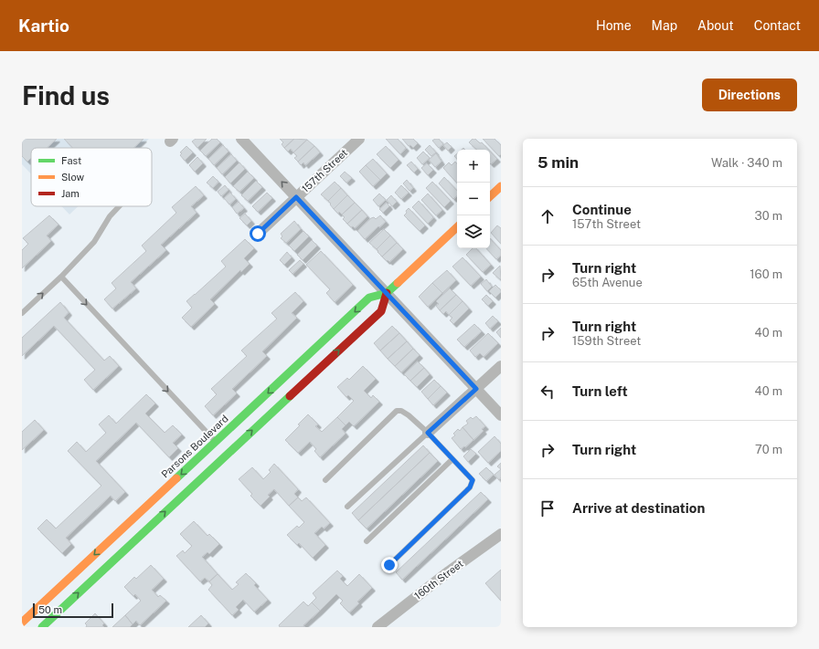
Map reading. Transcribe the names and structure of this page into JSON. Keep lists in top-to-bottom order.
{
  "streets": {
    "street": ["157th Street", "Parsons Boulevard", "160th Street"]
  },
  "legend": ["Fast", "Slow", "Jam"],
  "scale_bar": "50 m",
  "page": {
    "header": "Kartio",
    "nav": [
      "Home",
      "Map",
      "About",
      "Contact"
    ],
    "buttons": "Directions",
    "title": "Find us",
    "heading": ["5 min", "Walk · 340 m"],
    "map_buttons": ["+", "−"],
    "list": [
      ["Continue", "157th Street", "30 m"],
      ["Turn right", "65th Avenue", "160 m"],
      ["Turn right", "159th Street", "40 m"],
      ["Turn left", "40 m"],
      ["Turn right", "70 m"],
      "Arrive at destination"
    ],
    "scale": "50 m"
  }
}
